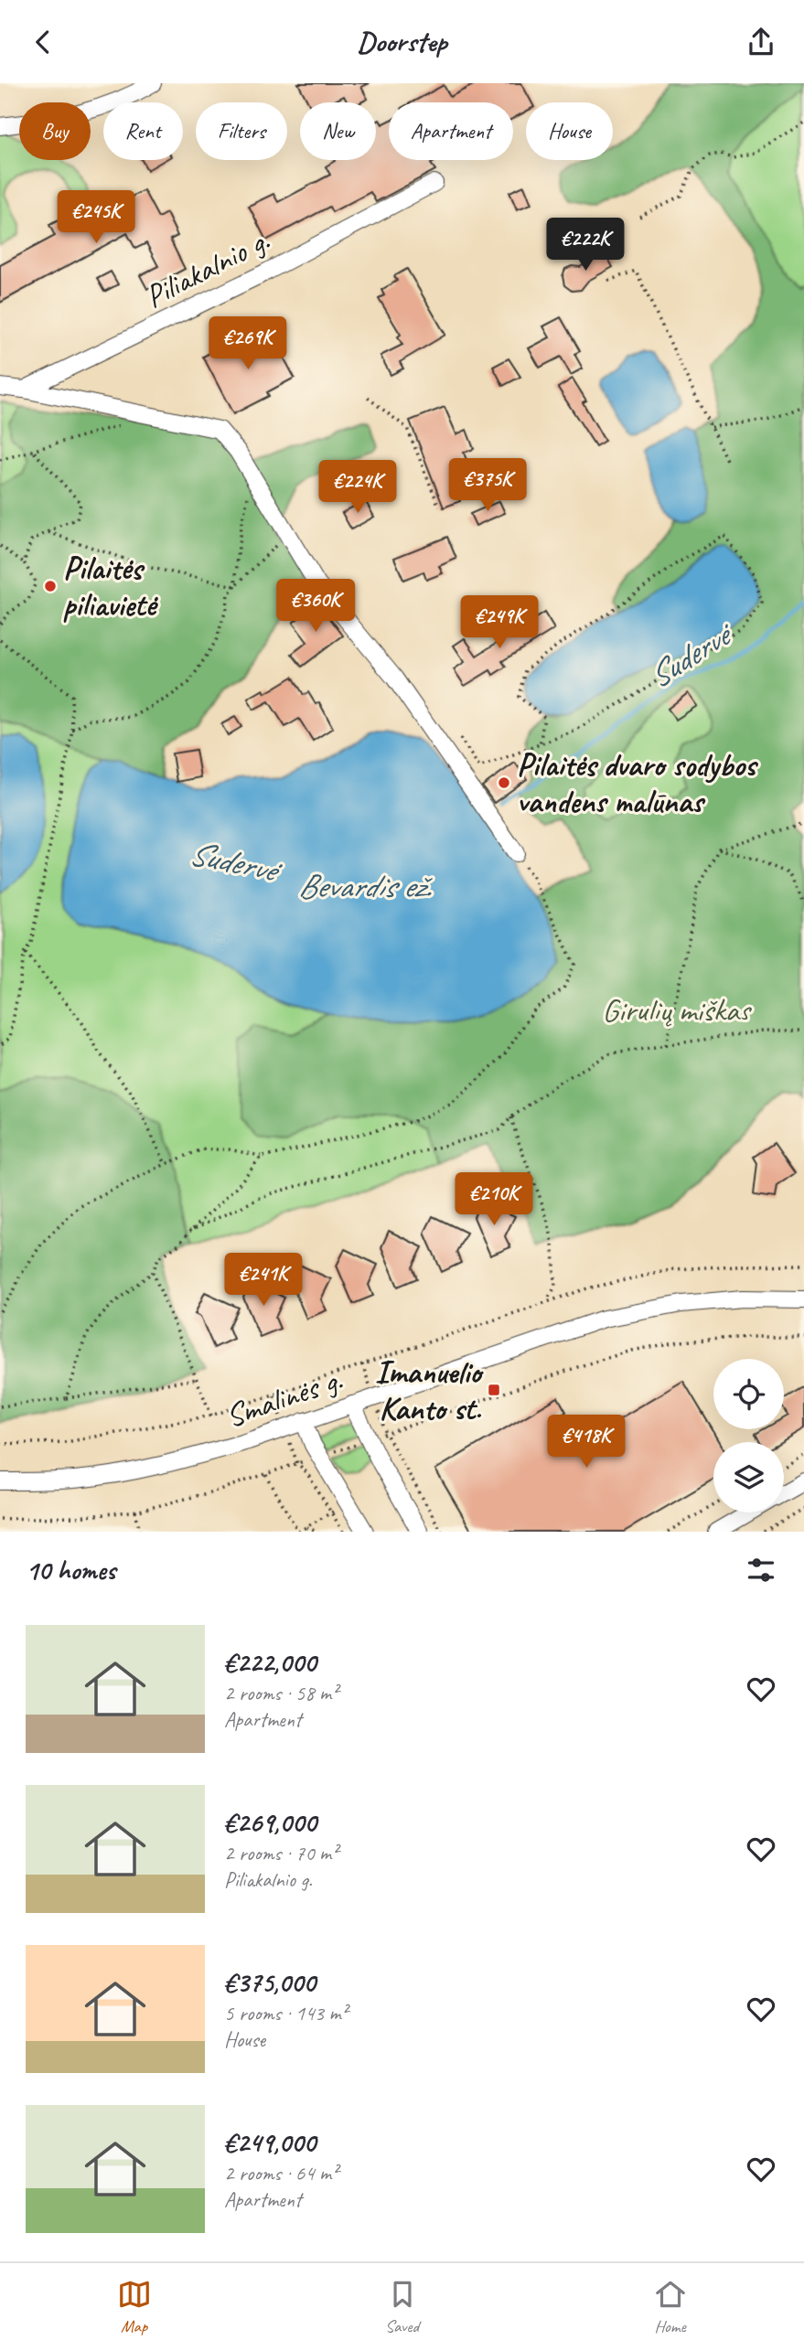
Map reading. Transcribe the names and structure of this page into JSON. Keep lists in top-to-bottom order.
{
  "streets": {
    "street": ["Piliakalnio g.", "Smalinės g."]
  },
  "water": ["Sudervė", "Bevardis ež."],
  "parks": ["Girulių miškas"],
  "places": {
    "other": ["Pilaitės piliavietė", "Pilaitės dvaro sodybos vandens malūnas"],
    "transit": ["Imanuelio Kanto st."]
  },
  "page": {
    "header": "Doorstep",
    "chip": [
      "Buy",
      "Rent",
      "Filters",
      "New",
      "Apartment",
      "House"
    ],
    "price": [
      "€245K",
      "€222K",
      "€269K",
      "€375K",
      "€224K",
      "€360K",
      "€249K",
      "€210K",
      "€241K",
      "€418K"
    ],
    "heading": "10 homes",
    "list": [
      {
        "name": "€222,000",
        "note": "2 rooms · 58 m² · Apartment"
      },
      {
        "name": "€269,000",
        "note": "2 rooms · 70 m² · Piliakalnio g."
      },
      {
        "name": "€375,000",
        "note": "5 rooms · 143 m² · House"
      },
      {
        "name": "€249,000",
        "note": "2 rooms · 64 m² · Apartment"
      }
    ],
    "tabs": ["Map", "Saved", "Home"]
  }
}
